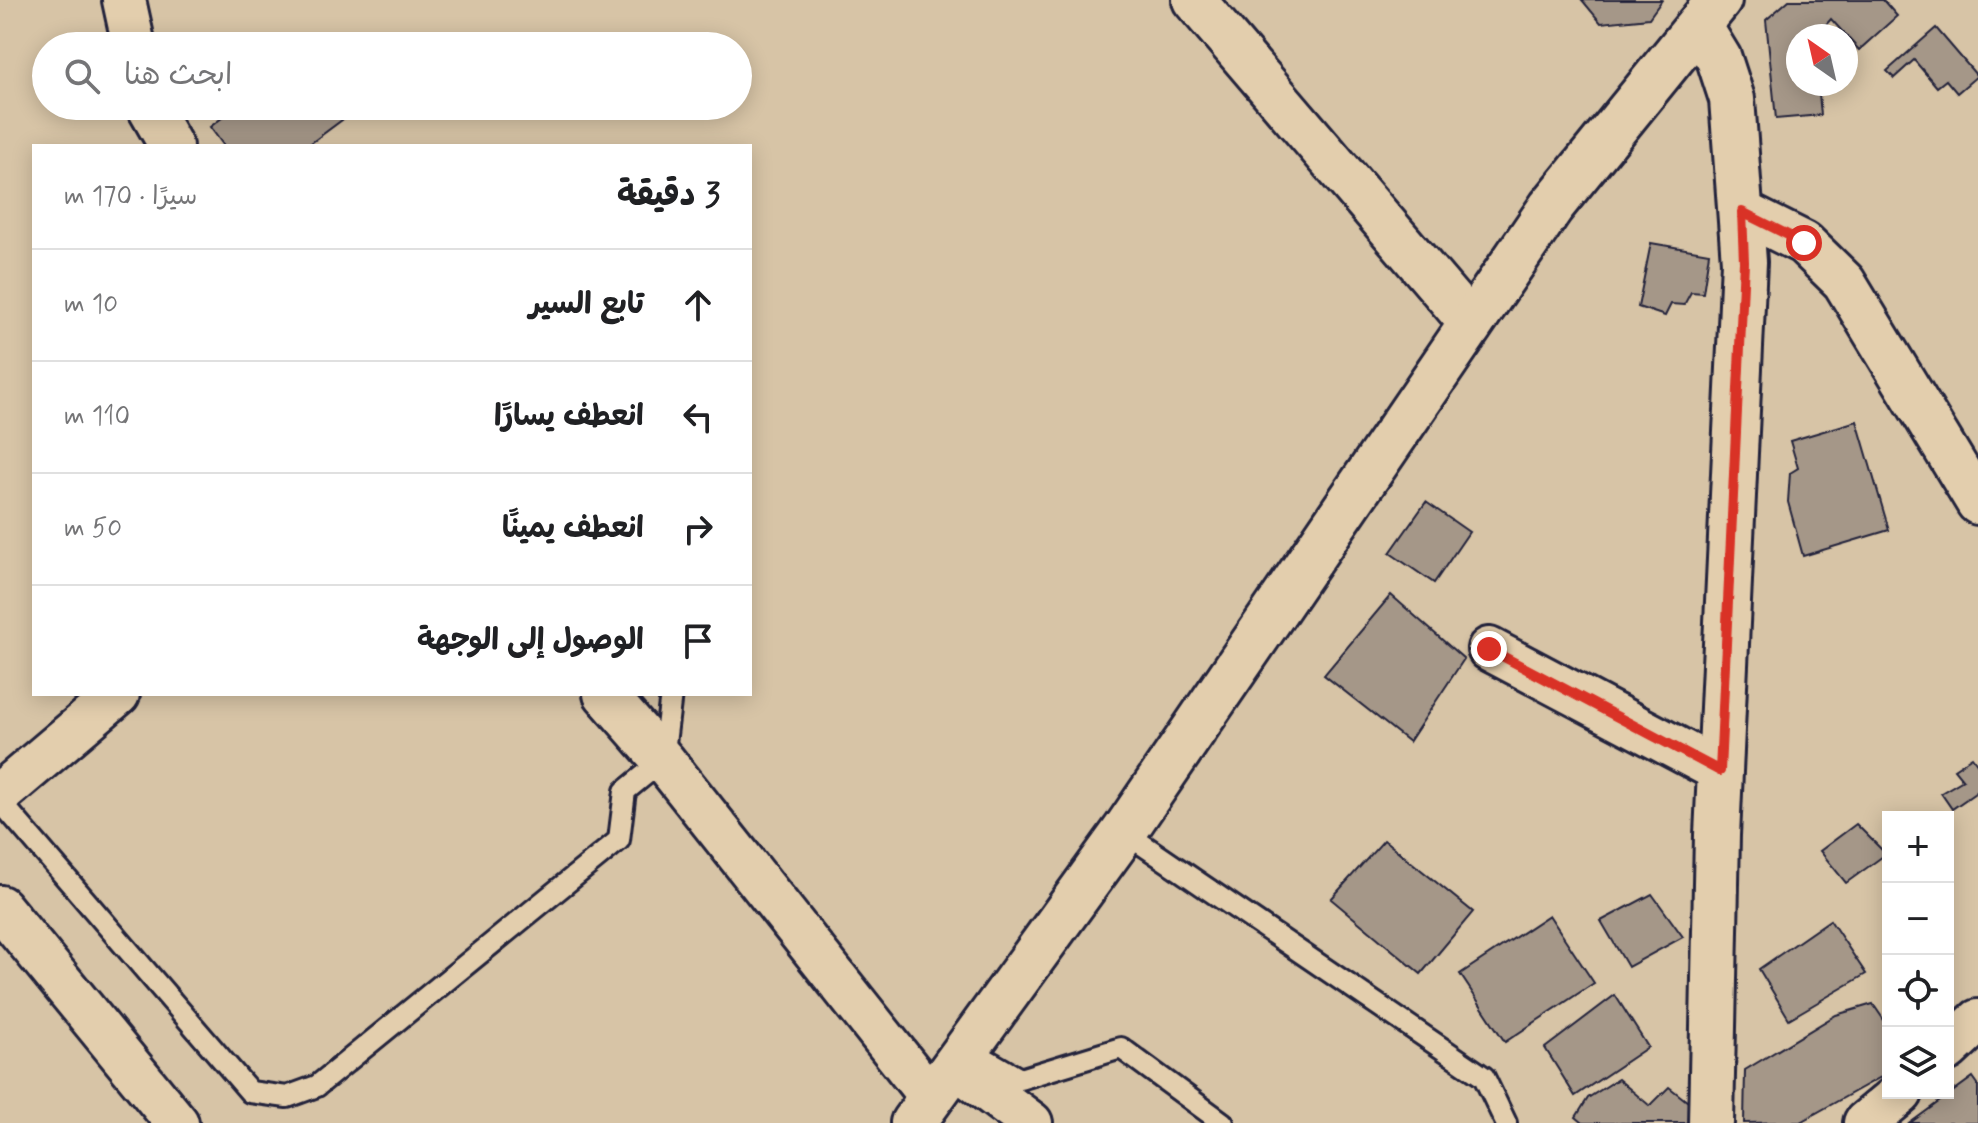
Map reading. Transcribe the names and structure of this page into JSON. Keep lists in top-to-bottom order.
{
  "north": "top left",
  "page": {
    "search": "ابحث هنا",
    "heading": ["3 دقيقة", "سيرًا · 170 m"],
    "list": [
      ["تابع السير", "10 m"],
      ["انعطف يسارًا", "110 m"],
      ["انعطف يمينًا", "50 m"],
      "الوصول إلى الوجهة"
    ],
    "map_buttons": ["+", "−"]
  }
}
